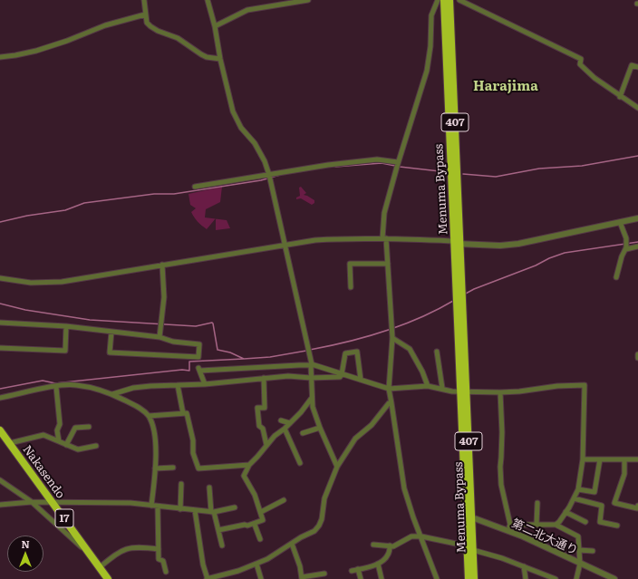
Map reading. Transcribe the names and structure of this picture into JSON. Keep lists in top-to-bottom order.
{
  "streets": {
    "highway": [
      "407",
      "Menuma Bypass",
      "Nakasendo",
      "17"
    ],
    "street": ["第二北大通り"]
  },
  "crossings": [
    ["Menuma Bypass", "第二北大通り"]
  ],
  "districts": ["Harajima"],
  "north": "top"
}
